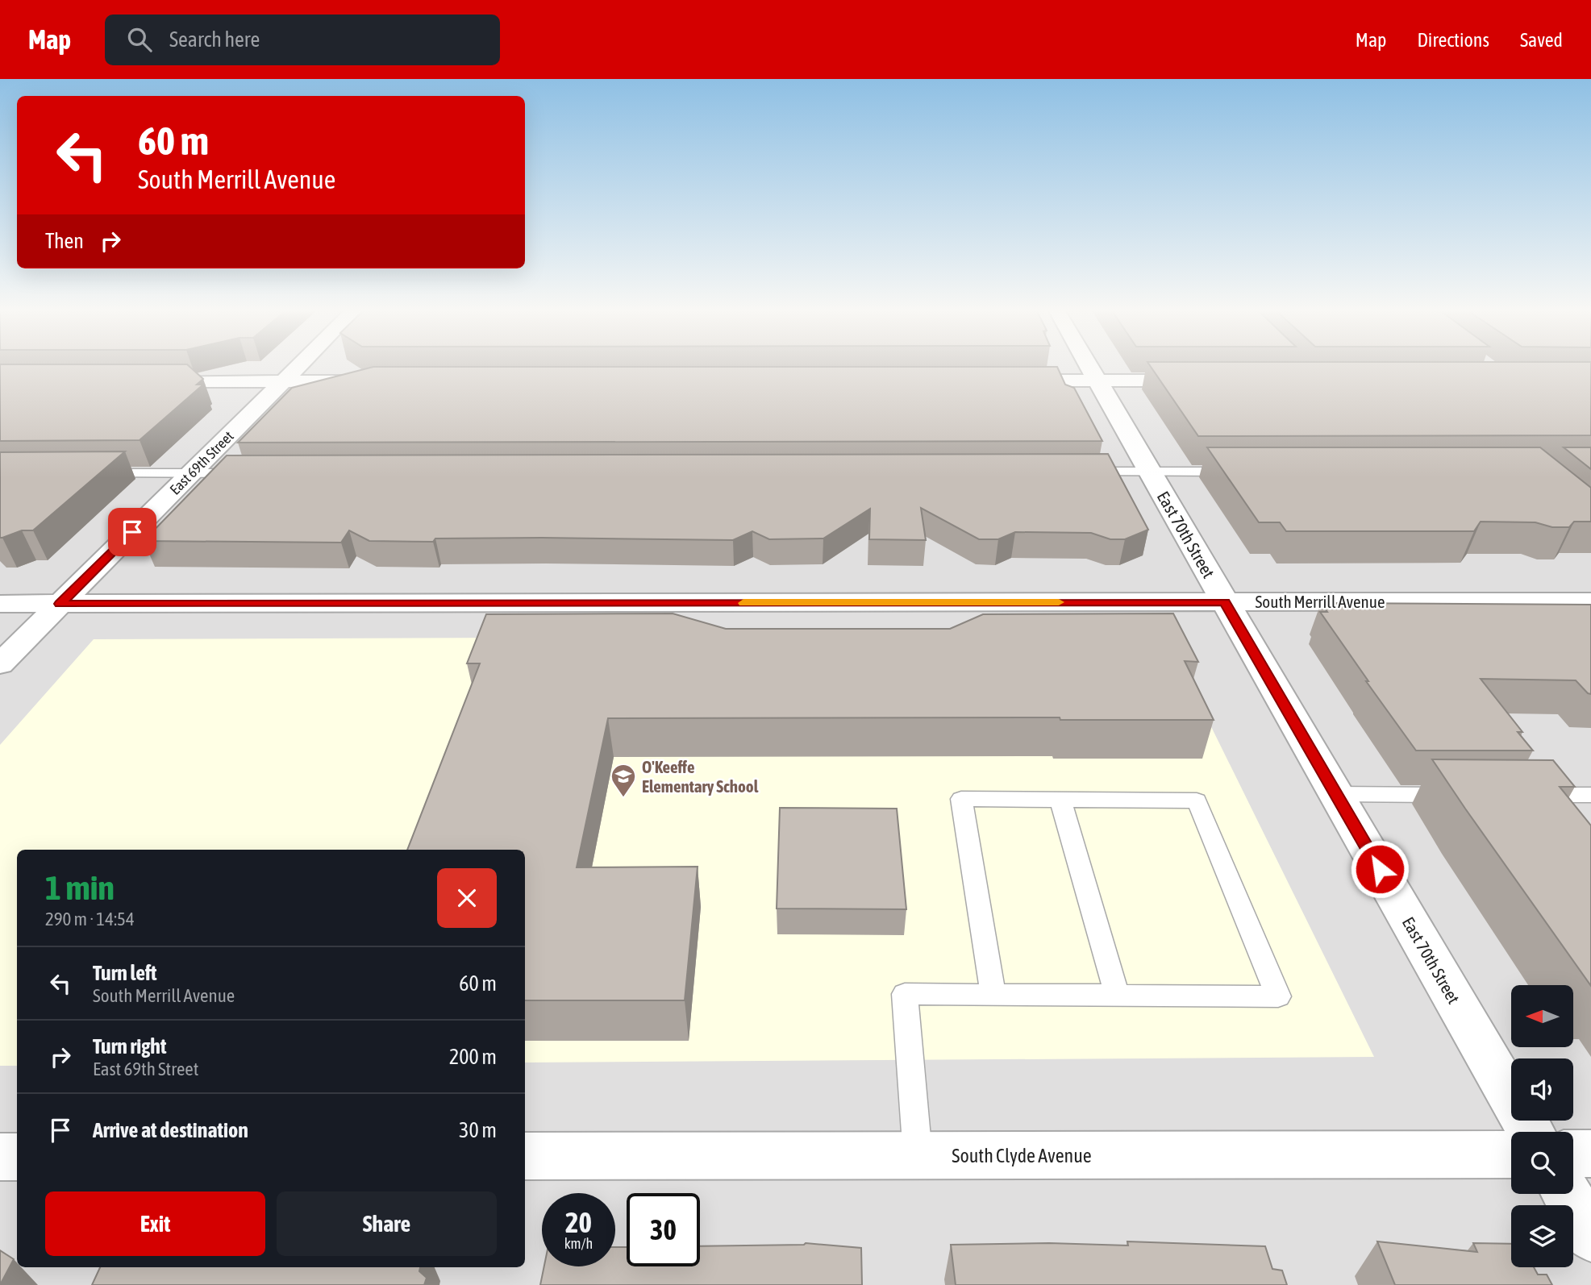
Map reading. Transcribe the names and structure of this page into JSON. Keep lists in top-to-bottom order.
{
  "streets": {
    "street": [
      "East 69th Street",
      "East 70th Street",
      "South Merrill Avenue",
      "South Clyde Avenue"
    ]
  },
  "crossings": [
    ["East 69th Street", "South Merrill Avenue"],
    ["East 70th Street", "South Merrill Avenue"]
  ],
  "places": {
    "school or university": ["O'Keeffe Elementary School"]
  },
  "north": "left",
  "page": {
    "header": "Map",
    "search": "Search here",
    "nav": ["Map", "Directions", "Saved"],
    "turn": ["60 m", "South Merrill Avenue"],
    "then": "Then",
    "heading": ["1 min", "290 m · 14:54"],
    "list": [
      {
        "name": "Turn left",
        "note": "South Merrill Avenue",
        "value": "60 m"
      },
      {
        "name": "Turn right",
        "note": "East 69th Street",
        "value": "200 m"
      },
      {
        "name": "Arrive at destination",
        "value": "30 m"
      }
    ],
    "buttons": ["Exit", "Share"],
    "speed": "20 km/h",
    "limit": "30"
  }
}
